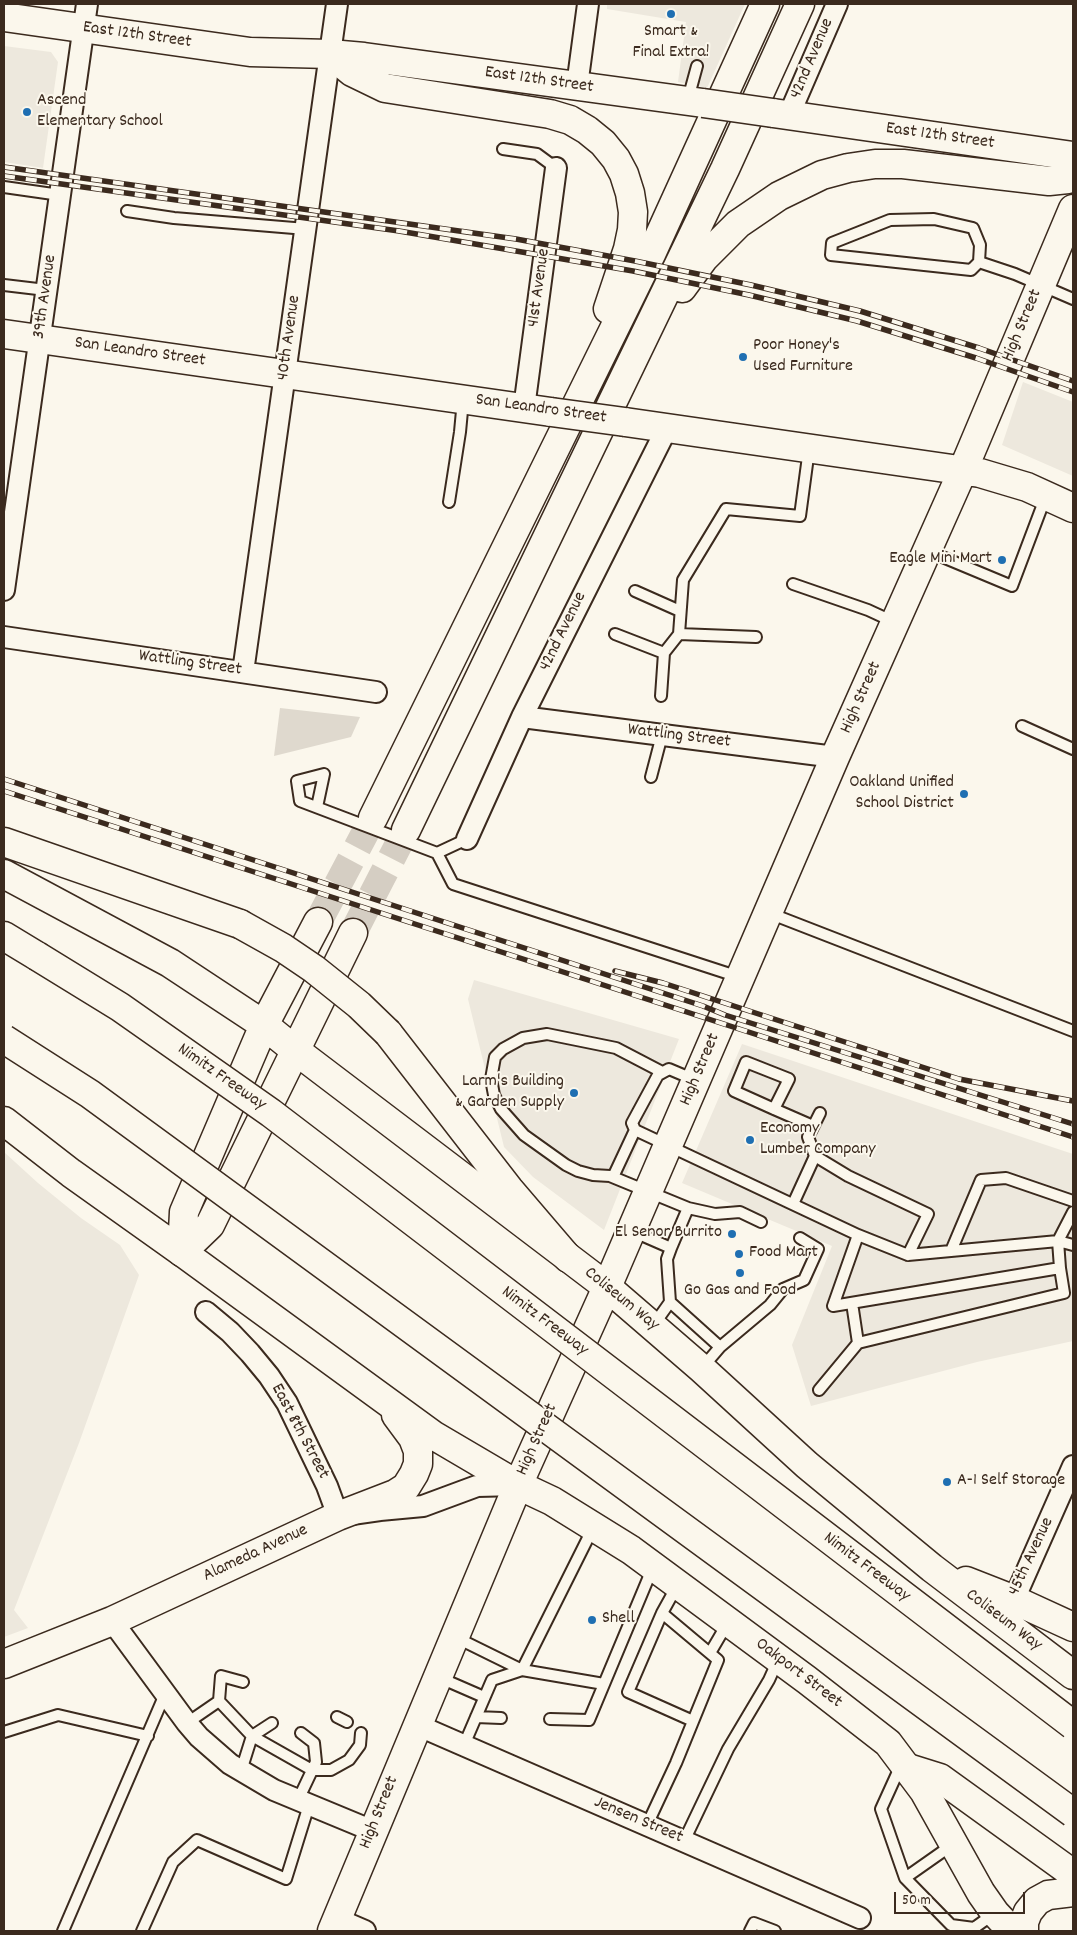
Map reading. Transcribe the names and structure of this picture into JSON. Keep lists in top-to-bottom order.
{
  "streets": {
    "main road": [
      "East 12th Street",
      "High Street",
      "San Leandro Street",
      "Nimitz Freeway",
      "Coliseum Way",
      "Alameda Avenue",
      "Oakport Street"
    ],
    "street": [
      "42nd Avenue",
      "41st Avenue",
      "39th Avenue",
      "40th Avenue",
      "Wattling Street",
      "East 8th Street",
      "45th Avenue",
      "Jensen Street"
    ]
  },
  "crossings": [
    ["East 12th Street", "42nd Avenue"],
    ["East 12th Street", "39th Avenue"],
    ["East 12th Street", "40th Avenue"],
    ["42nd Avenue", "San Leandro Street"],
    ["42nd Avenue", "Wattling Street"],
    ["41st Avenue", "San Leandro Street"],
    ["39th Avenue", "San Leandro Street"],
    ["High Street", "San Leandro Street"],
    ["High Street", "Wattling Street"],
    ["High Street", "Coliseum Way"],
    ["High Street", "Alameda Avenue"],
    ["High Street", "Oakport Street"],
    ["High Street", "Jensen Street"],
    ["40th Avenue", "San Leandro Street"],
    ["40th Avenue", "Wattling Street"],
    ["Coliseum Way", "45th Avenue"],
    ["East 8th Street", "Alameda Avenue"],
    ["Alameda Avenue", "Oakport Street"]
  ],
  "places": [
    "Smart & Final Extra!",
    "Ascend Elementary School",
    "Poor Honey's Used Furniture",
    "Eagle Mini Mart",
    "Oakland Unified School District",
    "Larm's Building & Garden Supply",
    "Economy Lumber Company",
    "El Senor Burrito",
    "Food Mart",
    "Go Gas and Food",
    "A-1 Self Storage",
    "Shell"
  ],
  "scale_bar": "50 m"
}
